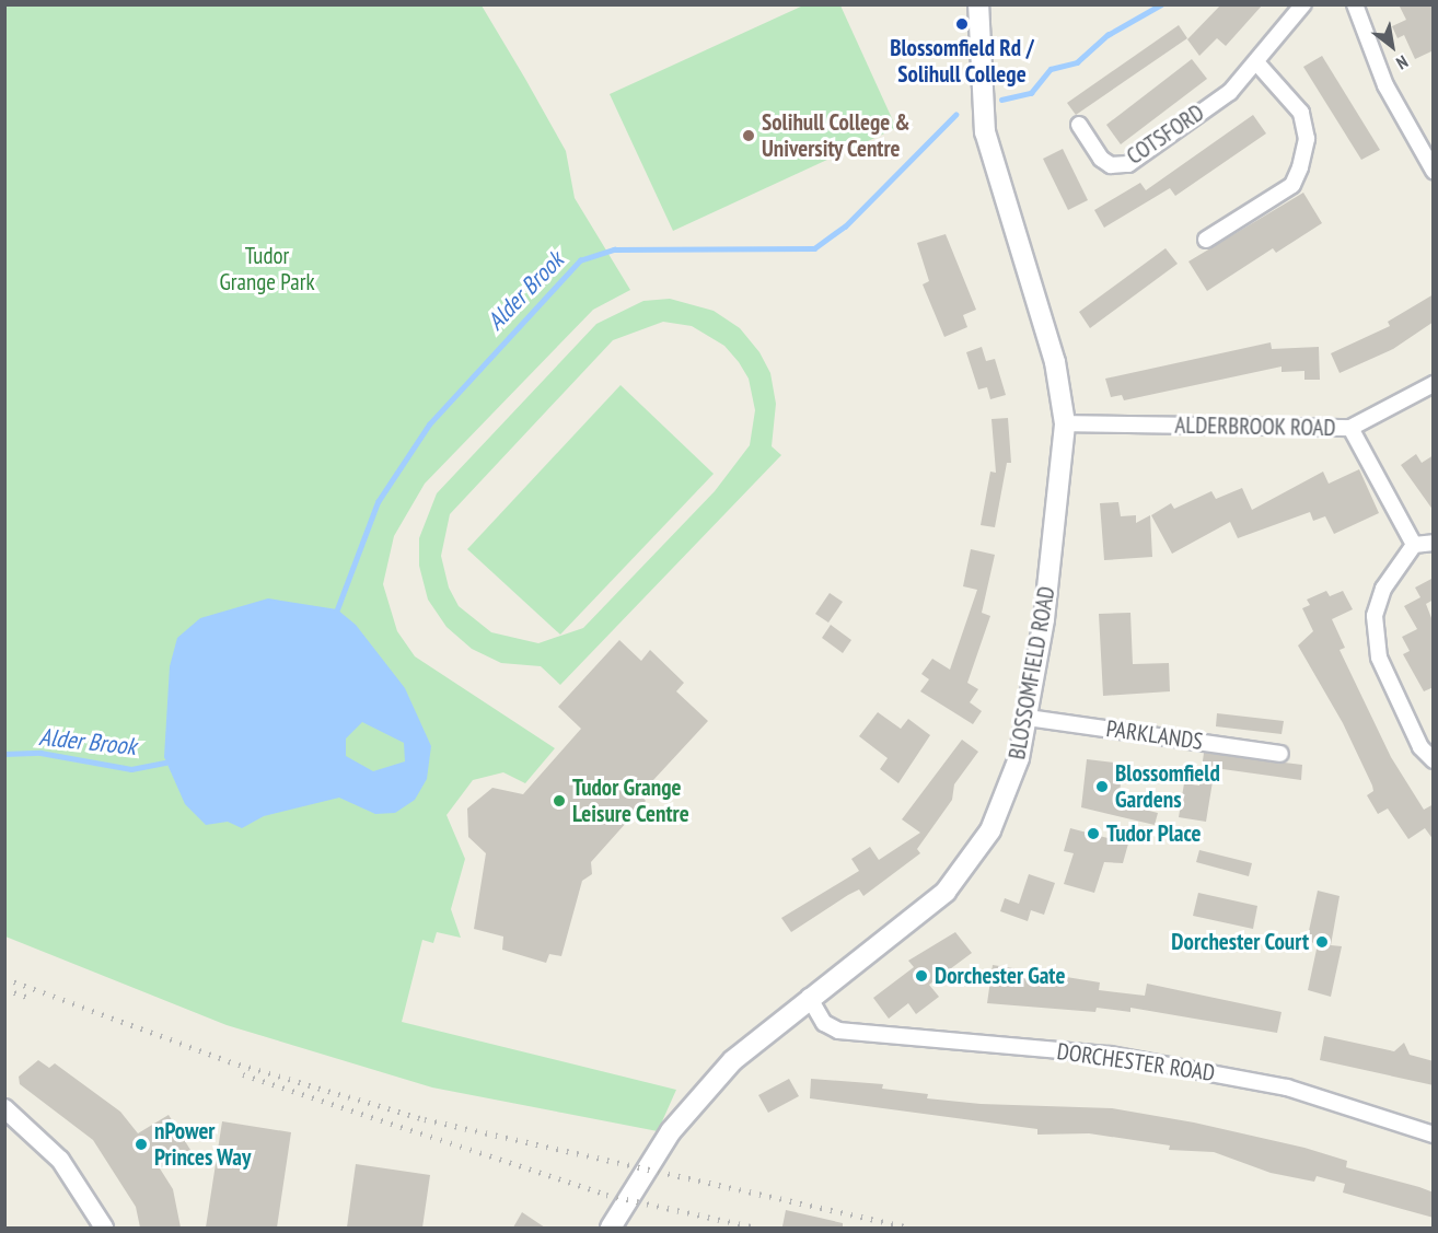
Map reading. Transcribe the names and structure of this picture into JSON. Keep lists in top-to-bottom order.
{
  "streets": {
    "main road": ["BLOSSOMFIELD ROAD"],
    "street": [
      "COTSFORD",
      "ALDERBROOK ROAD",
      "PARKLANDS",
      "DORCHESTER ROAD"
    ]
  },
  "crossings": [
    ["ALDERBROOK ROAD", "BLOSSOMFIELD ROAD"],
    ["BLOSSOMFIELD ROAD", "PARKLANDS"],
    ["BLOSSOMFIELD ROAD", "DORCHESTER ROAD"]
  ],
  "water": ["Alder Brook"],
  "parks": ["Tudor Grange Park"],
  "places": [
    "Blossomfield Rd / Solihull College",
    "Solihull College & University Centre",
    "Blossomfield Gardens",
    "Tudor Grange Leisure Centre",
    "Tudor Place",
    "Dorchester Court",
    "Dorchester Gate",
    "nPower Princes Way"
  ],
  "north": "bottom right"
}
